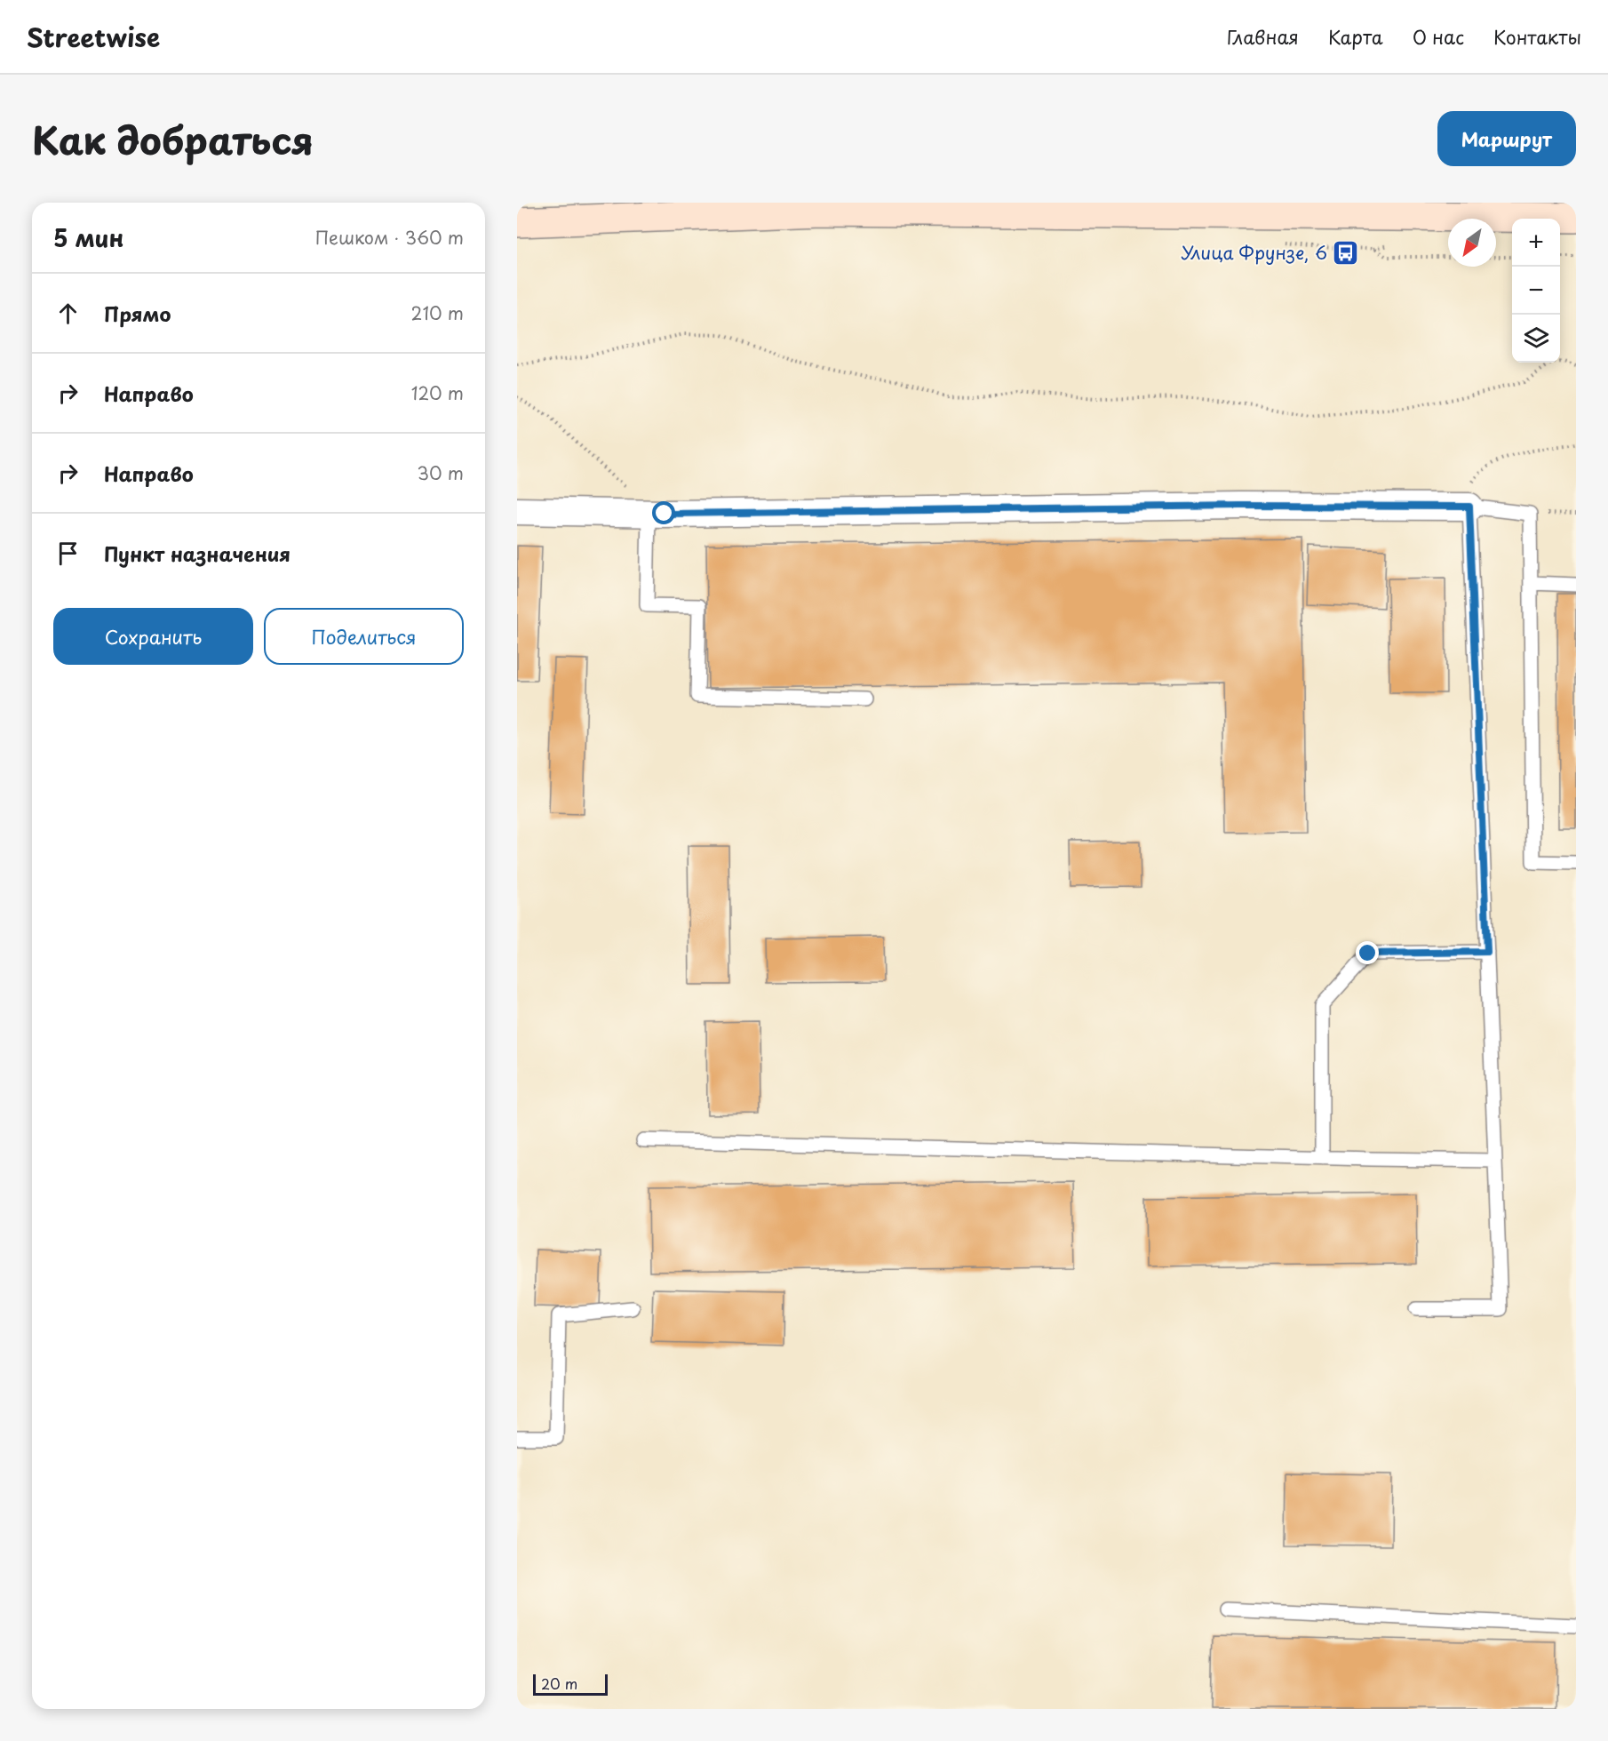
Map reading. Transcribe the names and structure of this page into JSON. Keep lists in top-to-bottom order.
{
  "places": {
    "bus stop": ["Улица Фрунзе, 6"]
  },
  "scale_bar": "20 m",
  "north": "bottom left",
  "page": {
    "header": "Streetwise",
    "nav": [
      "Главная",
      "Карта",
      "О нас",
      "Контакты"
    ],
    "title": "Как добраться",
    "buttons": [
      "Маршрут",
      ["Сохранить", "Поделиться"]
    ],
    "heading": ["5 мин", "Пешком · 360 m"],
    "map_buttons": ["+", "−"],
    "list": [
      ["Прямо", "210 m"],
      ["Направо", "120 m"],
      ["Направо", "30 m"],
      "Пункт назначения"
    ],
    "scale": "20 m"
  }
}
